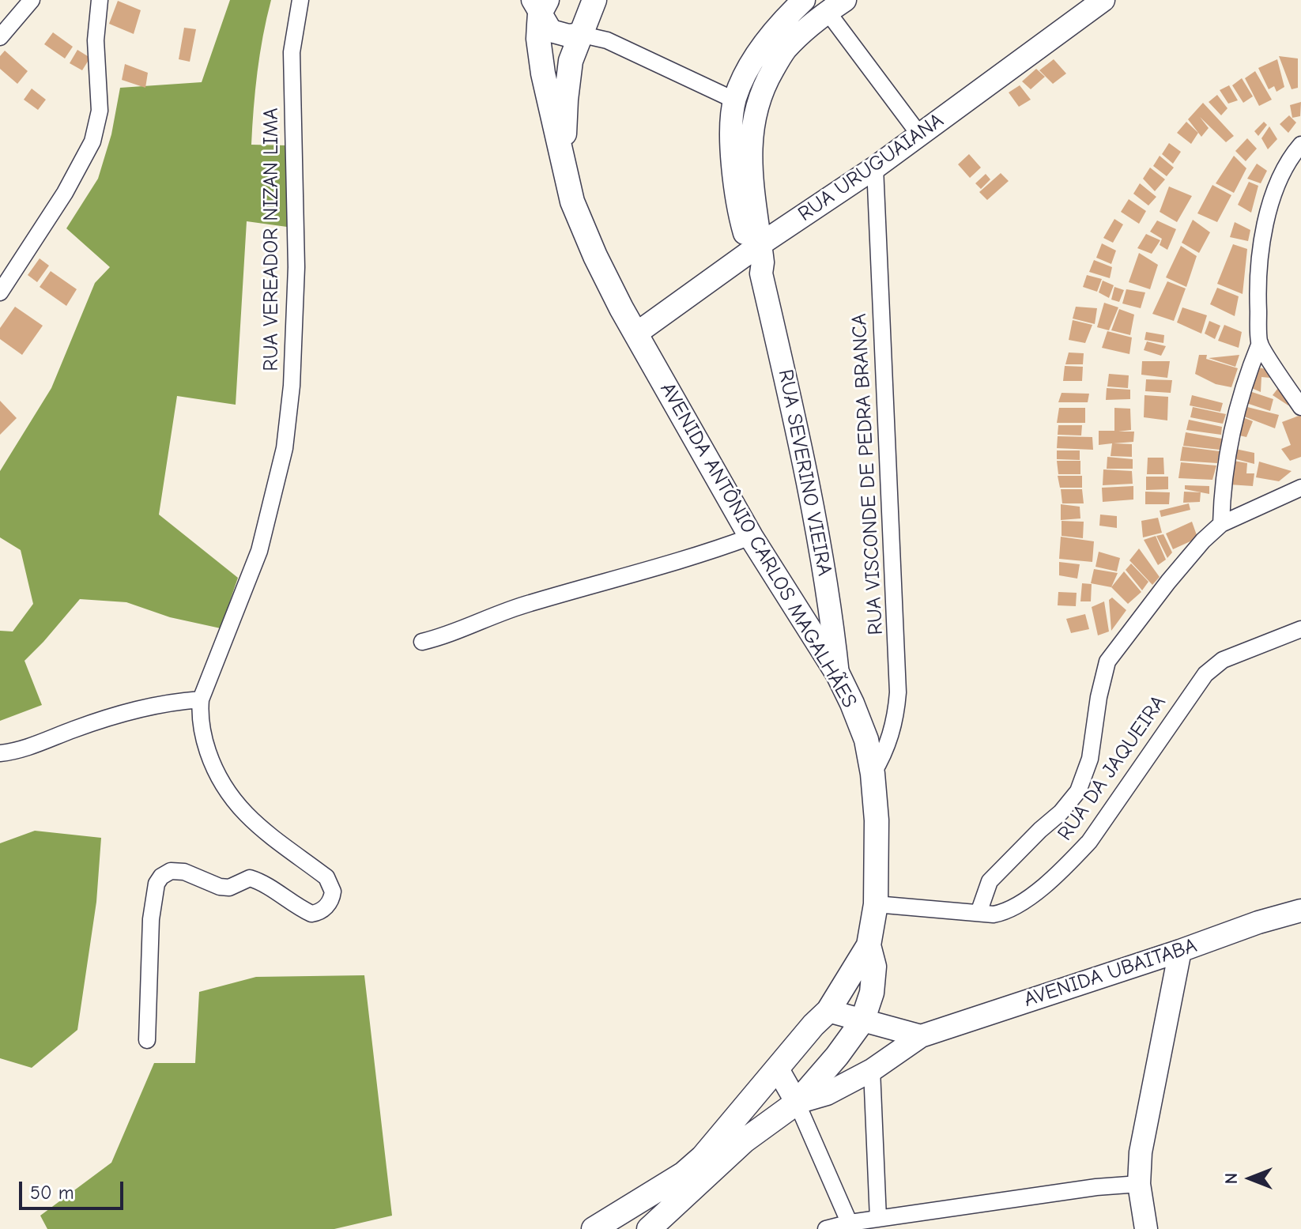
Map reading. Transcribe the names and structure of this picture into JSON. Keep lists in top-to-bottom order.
{
  "streets": {
    "main road": [
      "RUA URUGUAIANA",
      "RUA SEVERINO VIEIRA",
      "AVENIDA ANTÔNIO CARLOS MAGALHÃES",
      "AVENIDA UBAITABA"
    ],
    "street": ["RUA VEREADOR NIZAN LIMA", "RUA VISCONDE DE PEDRA BRANCA", "RUA DA JAQUEIRA"]
  },
  "crossings": [
    ["RUA URUGUAIANA", "RUA SEVERINO VIEIRA"],
    ["RUA URUGUAIANA", "RUA VISCONDE DE PEDRA BRANCA"],
    ["RUA URUGUAIANA", "AVENIDA ANTÔNIO CARLOS MAGALHÃES"],
    ["RUA SEVERINO VIEIRA", "AVENIDA ANTÔNIO CARLOS MAGALHÃES"],
    ["RUA VISCONDE DE PEDRA BRANCA", "AVENIDA ANTÔNIO CARLOS MAGALHÃES"],
    ["AVENIDA ANTÔNIO CARLOS MAGALHÃES", "RUA DA JAQUEIRA"],
    ["AVENIDA ANTÔNIO CARLOS MAGALHÃES", "AVENIDA UBAITABA"]
  ],
  "scale_bar": "50 m",
  "north": "left"
}
